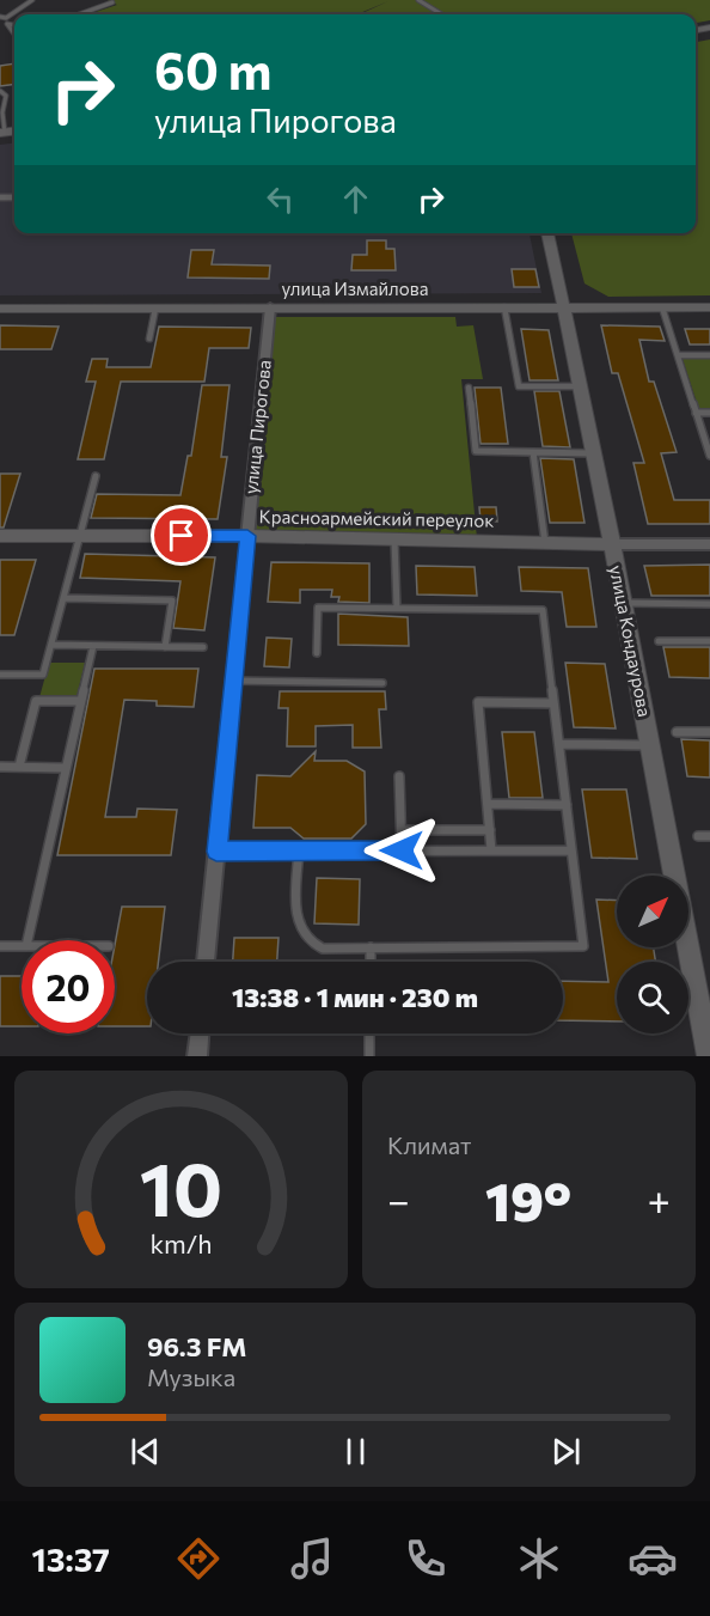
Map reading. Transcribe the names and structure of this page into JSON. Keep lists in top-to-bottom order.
{
  "streets": {
    "street": [
      "улица Измайлова",
      "улица Пирогова",
      "Красноармейский переулок",
      "улица Кондаурова"
    ]
  },
  "crossings": [
    ["улица Измайлова", "улица Пирогова"],
    ["улица Измайлова", "улица Кондаурова"],
    ["улица Пирогова", "Красноармейский переулок"],
    ["Красноармейский переулок", "улица Кондаурова"]
  ],
  "north": "top right",
  "page": {
    "turn": ["60 m", "улица Пирогова"],
    "limit": "20",
    "trip": "13:38 · 1 мин · 230 m",
    "tile": "Климат",
    "heat": ["−", "19°", "+"],
    "song": ["96.3 FM", "Музыка"],
    "tabs": "13:37",
    "gauge": ["10", "km/h"]
  }
}
